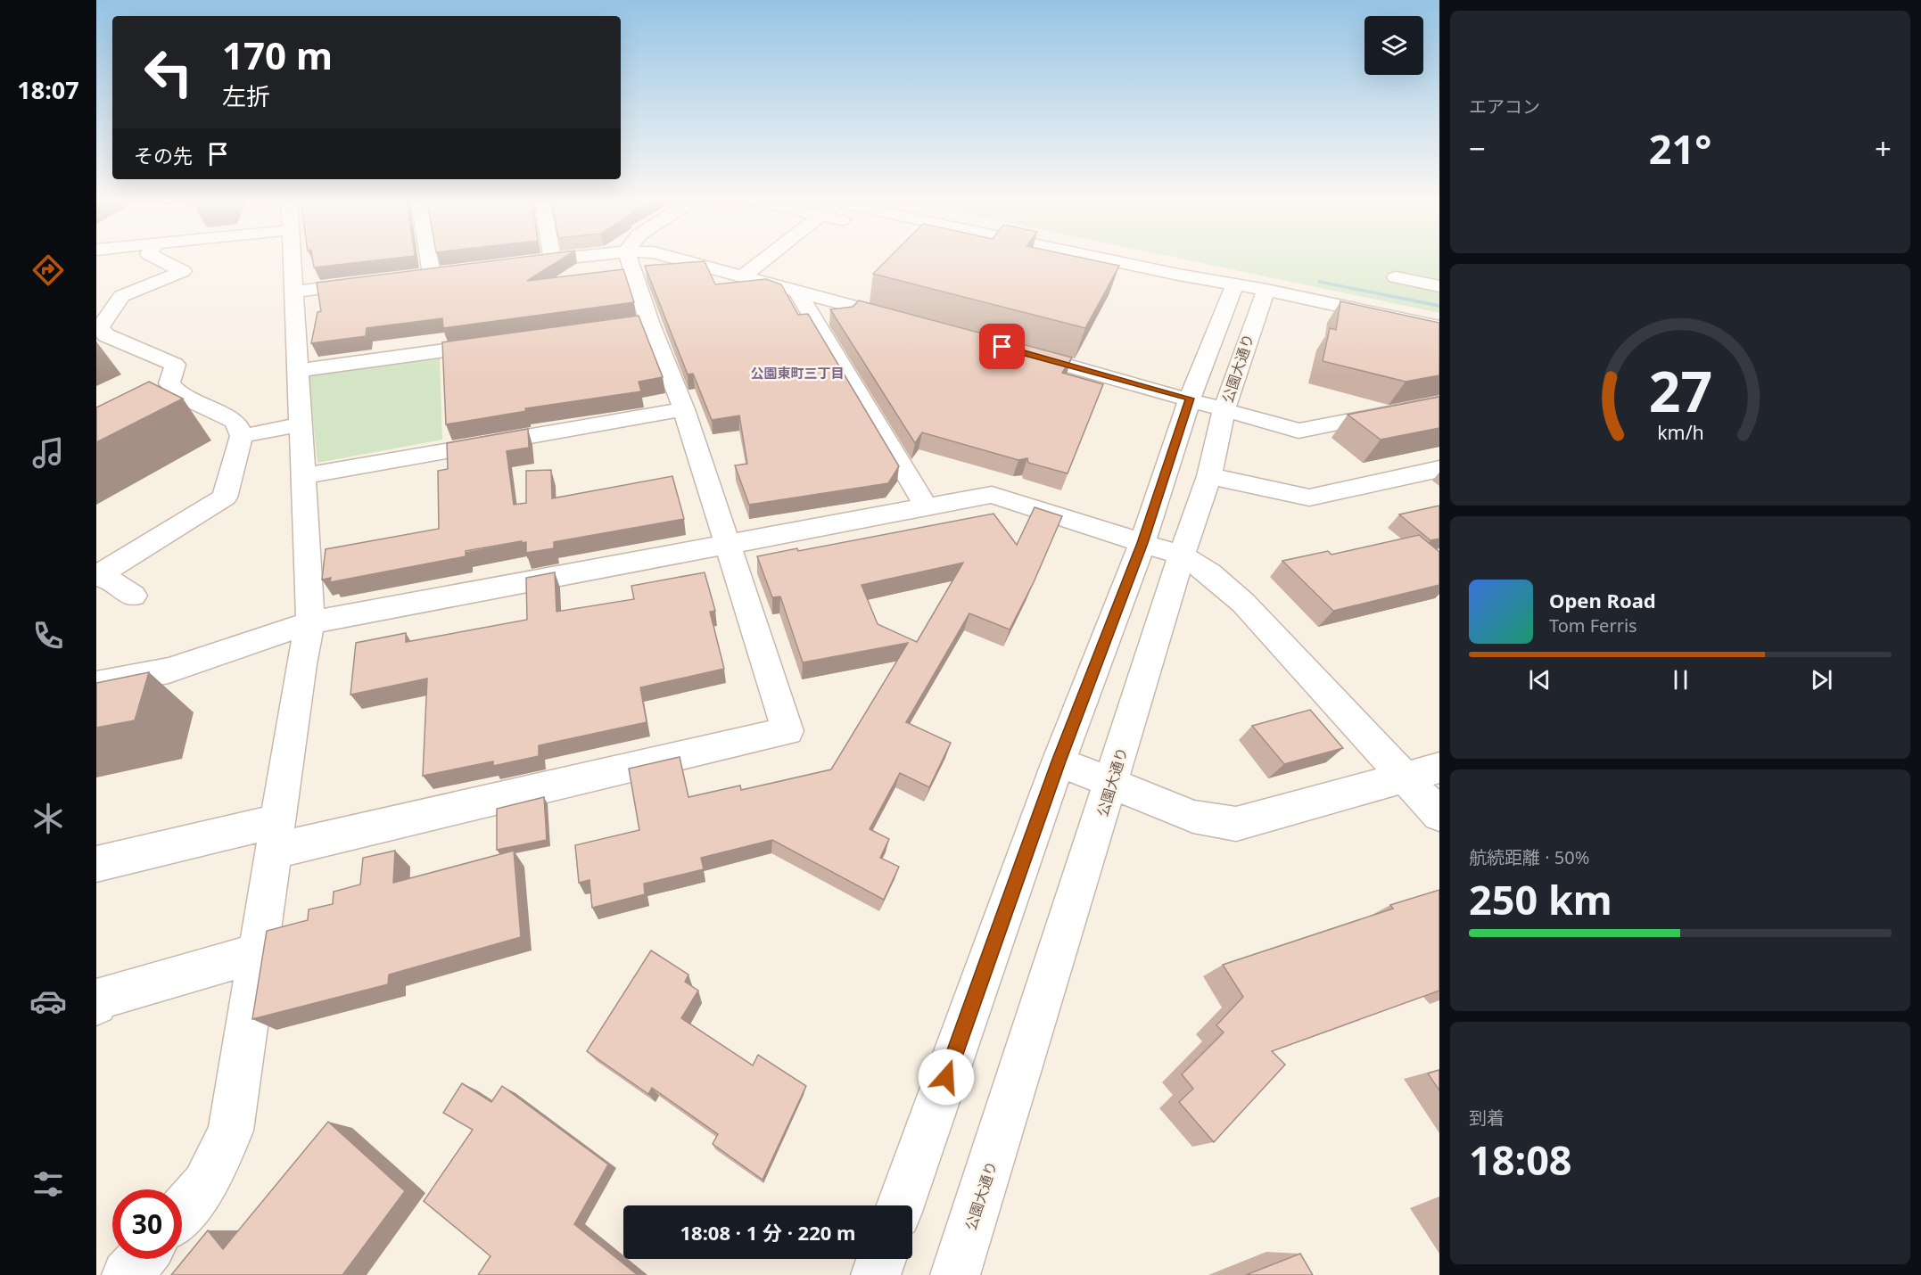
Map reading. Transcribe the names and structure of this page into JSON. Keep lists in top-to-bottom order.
{
  "streets": {
    "street": ["公園大通り"]
  },
  "districts": ["公園東町三丁目"],
  "page": {
    "tabs": "18:07",
    "tile": [
      "エアコン",
      ["航続距離 · 50%", "250 km"],
      ["到着", "18:08"]
    ],
    "turn": ["170 m", "左折"],
    "heat": ["−", "21°", "+"],
    "then": "その先",
    "song": ["Open Road", "Tom Ferris"],
    "limit": "30",
    "trip": "18:08 · 1 分 · 220 m",
    "gauge": ["27", "km/h"]
  }
}
